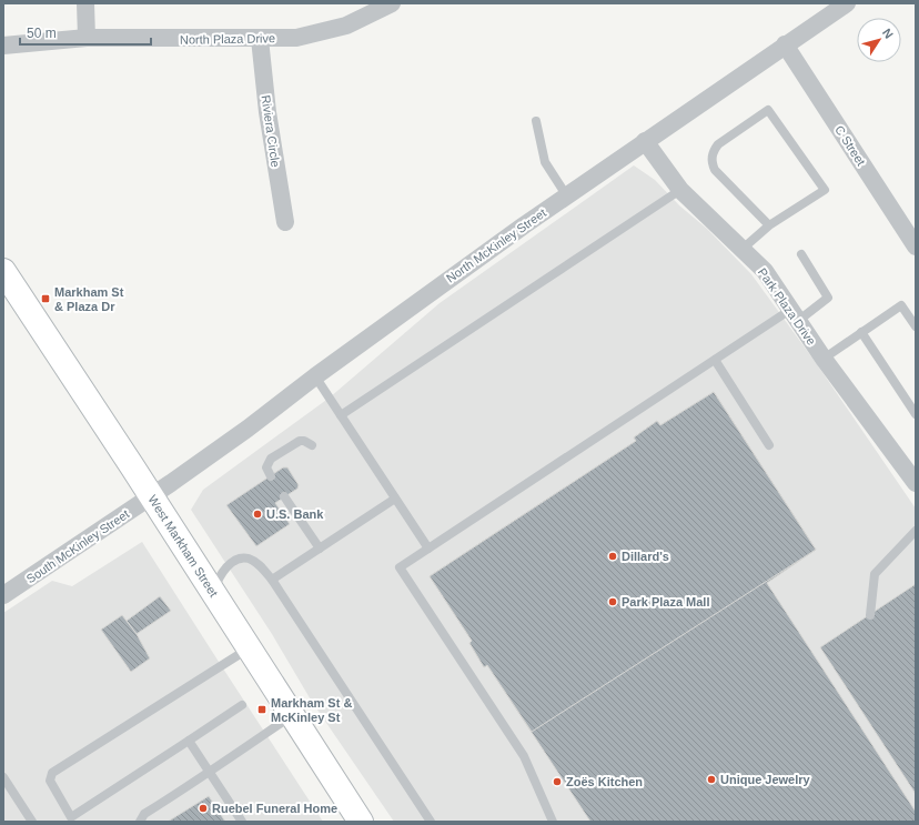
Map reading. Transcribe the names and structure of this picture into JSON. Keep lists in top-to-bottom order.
{
  "streets": {
    "main road": ["West Markham Street"],
    "street": [
      "North Plaza Drive",
      "Riviera Circle",
      "C Street",
      "North McKinley Street",
      "Park Plaza Drive",
      "South McKinley Street"
    ]
  },
  "crossings": [
    ["North Plaza Drive", "Riviera Circle"],
    ["C Street", "North McKinley Street"],
    ["North McKinley Street", "Park Plaza Drive"],
    ["North McKinley Street", "South McKinley Street"],
    ["North McKinley Street", "West Markham Street"],
    ["South McKinley Street", "West Markham Street"]
  ],
  "places": {
    "transit": ["Markham St & Plaza Dr", "Markham St & McKinley St"],
    "other": [
      "U.S. Bank",
      "Dillard's",
      "Park Plaza Mall",
      "Unique Jewelry",
      "Zoës Kitchen",
      "Ruebel Funeral Home"
    ]
  },
  "scale_bar": "50 m",
  "north": "top right"
}
